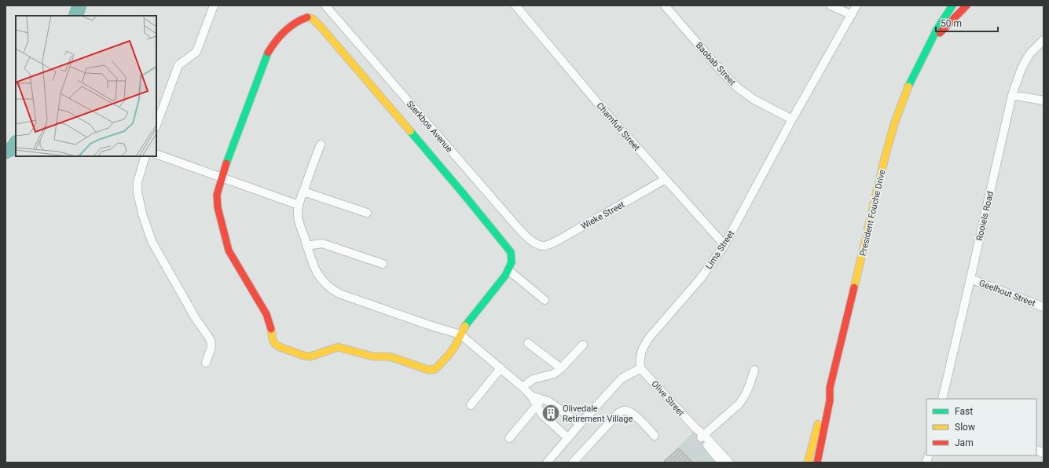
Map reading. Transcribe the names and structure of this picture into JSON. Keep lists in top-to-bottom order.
{
  "streets": {
    "street": [
      "Baobab Street",
      "Sterkbos Avenue",
      "Chamfuti Street",
      "President Fouche Drive",
      "Wieke Street",
      "Rooiels Road",
      "Lima Street",
      "Geelhout Street",
      "Olive Street"
    ]
  },
  "crossings": [
    ["Baobab Street", "Lima Street"],
    ["Sterkbos Avenue", "Wieke Street"],
    ["Chamfuti Street", "Wieke Street"],
    ["Chamfuti Street", "Lima Street"],
    ["Rooiels Road", "Geelhout Street"],
    ["Lima Street", "Olive Street"]
  ],
  "places": {
    "building": ["Olivedale Retirement Village"]
  },
  "legend": ["Fast", "Slow", "Jam"],
  "scale_bar": "50 m"
}
